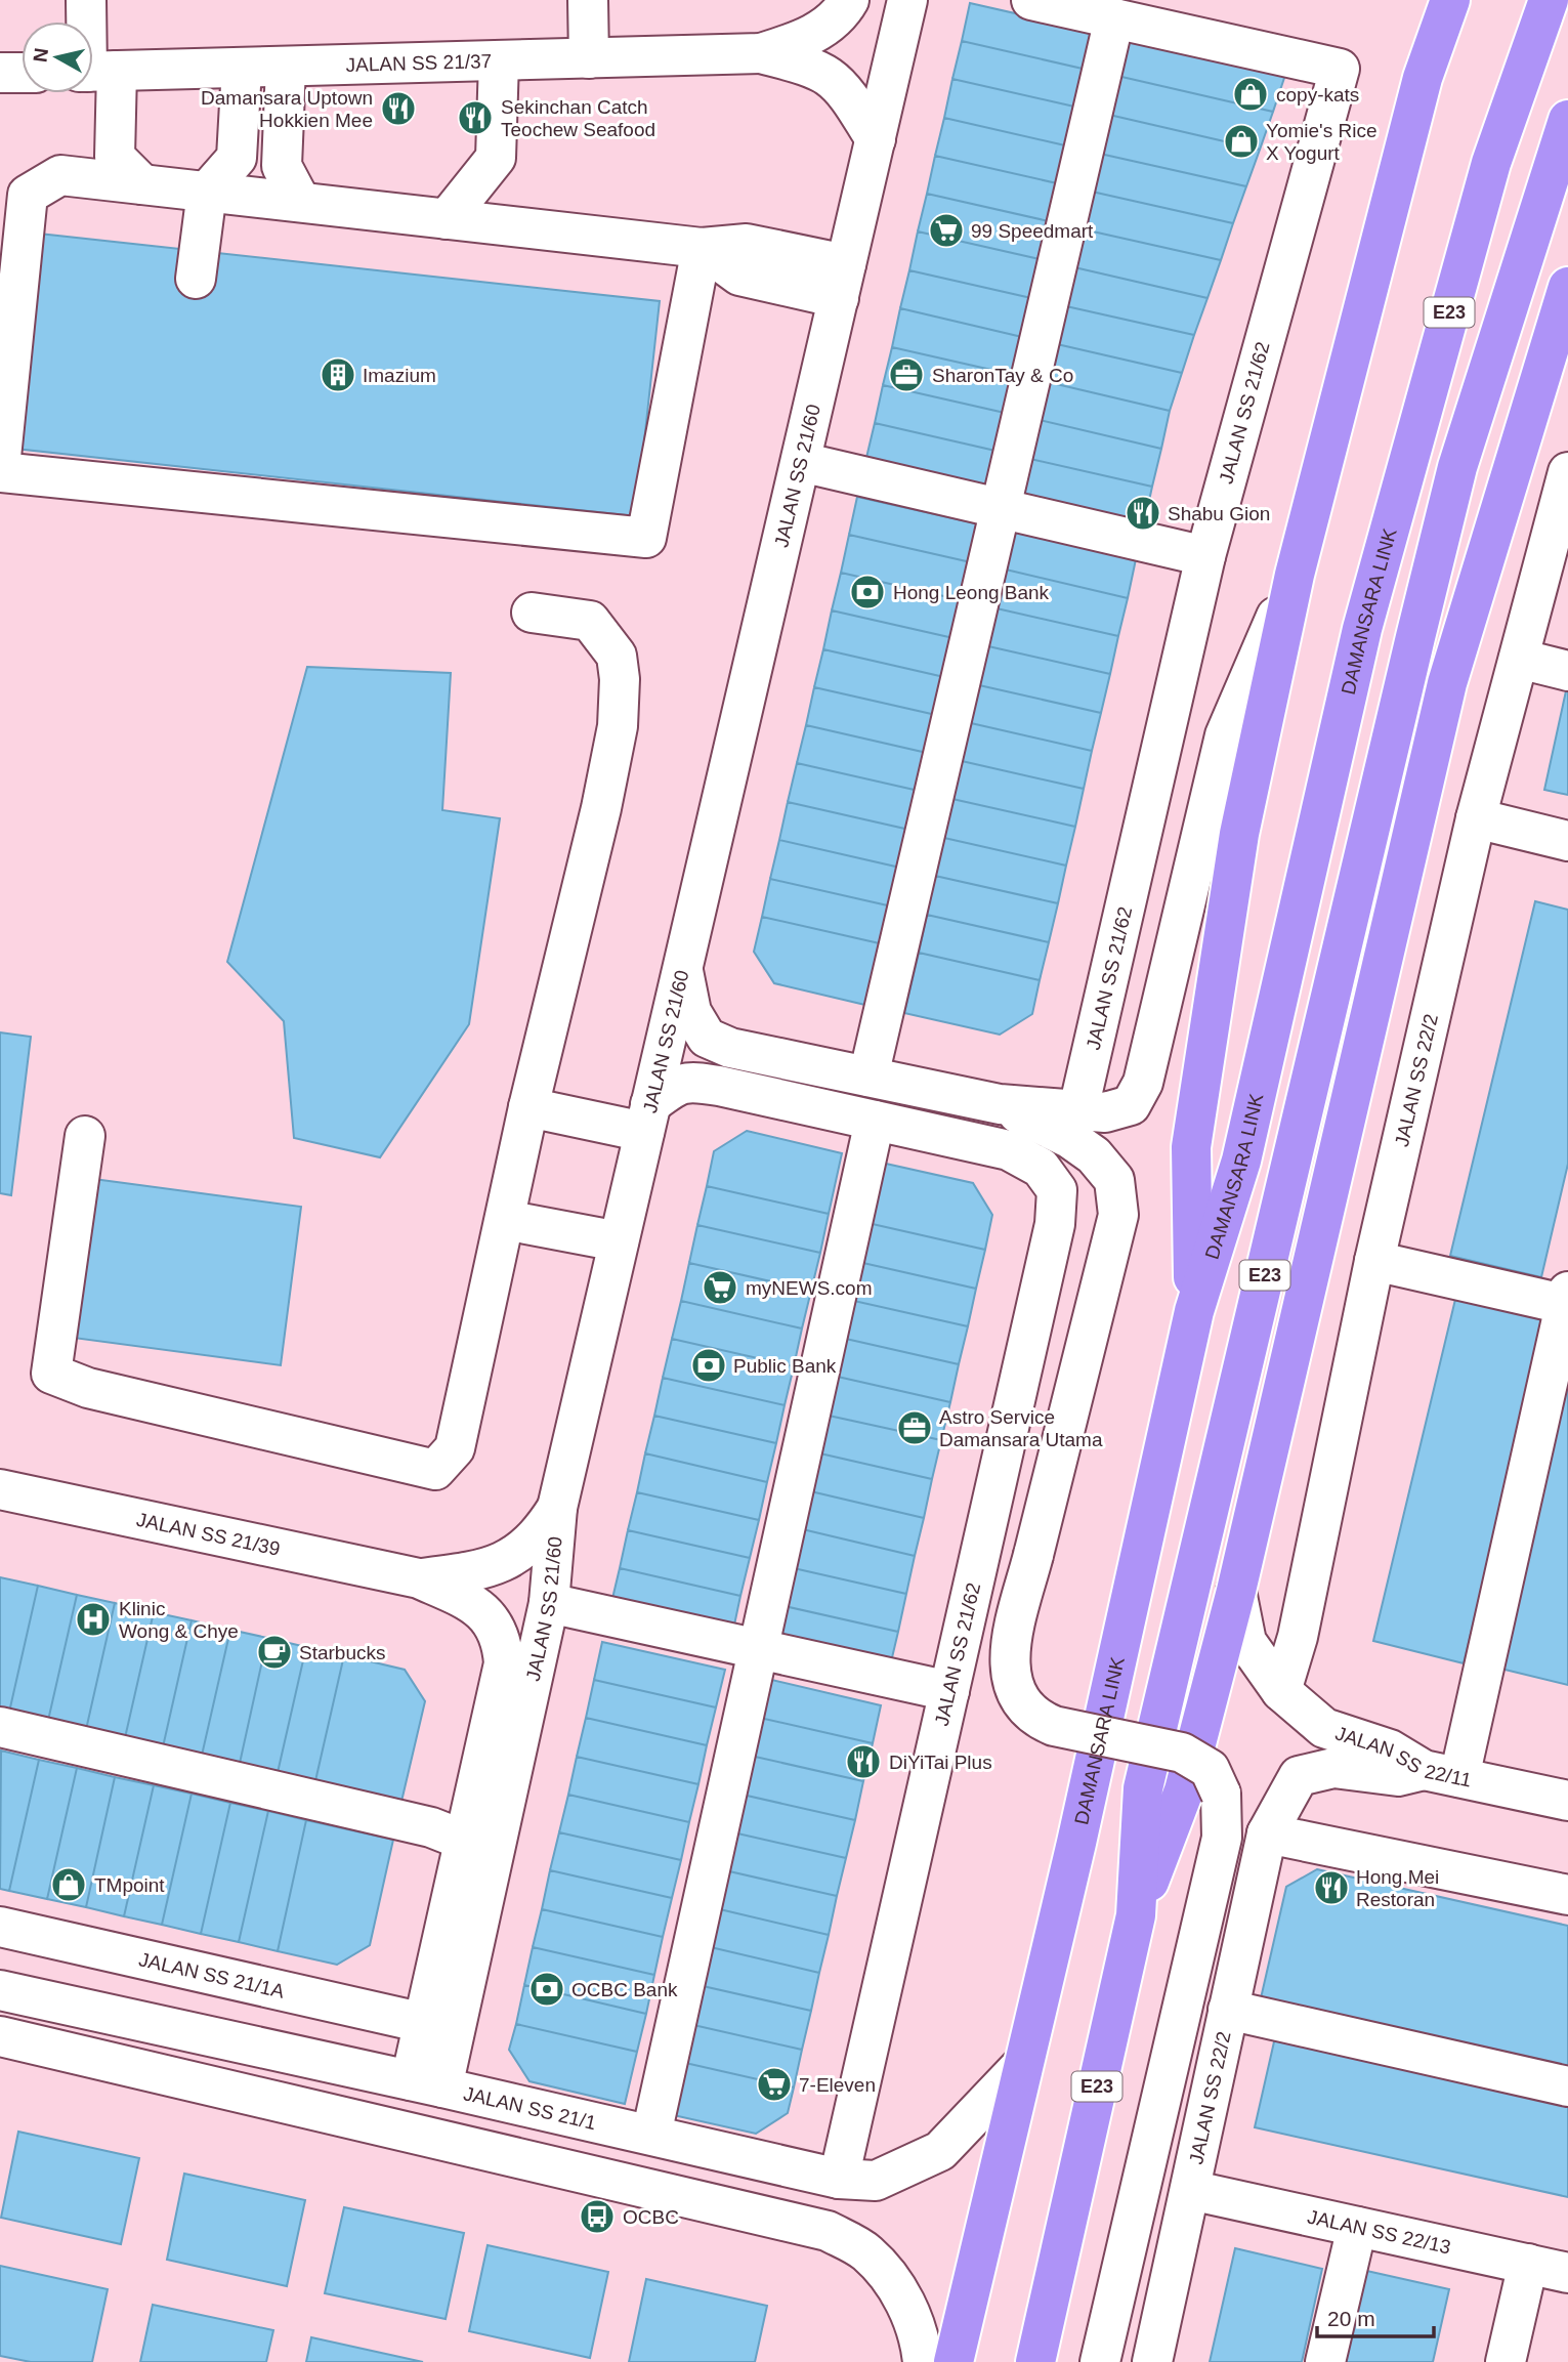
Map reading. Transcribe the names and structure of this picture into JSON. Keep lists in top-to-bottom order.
{
  "streets": {
    "highway": ["E23", "DAMANSARA LINK"],
    "street": [
      "JALAN SS 21/37",
      "JALAN SS 21/62",
      "JALAN SS 21/60",
      "JALAN SS 22/2",
      "JALAN SS 21/39",
      "JALAN SS 22/11",
      "JALAN SS 21/1A",
      "JALAN SS 21/1",
      "JALAN SS 22/13"
    ]
  },
  "crossings": [
    ["JALAN SS 21/37", "JALAN SS 21/60"],
    ["JALAN SS 21/62", "JALAN SS 21/60"],
    ["JALAN SS 21/62", "JALAN SS 21/1"],
    ["JALAN SS 21/60", "JALAN SS 21/39"],
    ["JALAN SS 21/60", "JALAN SS 21/1A"],
    ["JALAN SS 21/60", "JALAN SS 21/1"],
    ["DAMANSARA LINK", "JALAN SS 21/1"],
    ["JALAN SS 22/2", "JALAN SS 22/11"],
    ["JALAN SS 22/2", "JALAN SS 22/13"]
  ],
  "places": {
    "shop": ["copy-kats", "Yomie's Rice X Yogurt", "TMpoint"],
    "restaurant": [
      "Damansara Uptown Hokkien Mee",
      "Sekinchan Catch Teochew Seafood",
      "Shabu Gion",
      "DiYiTai Plus",
      "Hong Mei Restoran"
    ],
    "supermarket": ["99 Speedmart", "myNEWS.com", "7-Eleven"],
    "building": ["Imazium"],
    "office": ["SharonTay & Co", "Astro Service Damansara Utama"],
    "bank": ["Hong Leong Bank", "Public Bank", "OCBC Bank"],
    "hospital": ["Klinic Wong & Chye"],
    "cafe": ["Starbucks"],
    "bus stop": ["OCBC"]
  },
  "scale_bar": "20 m",
  "north": "left"
}
